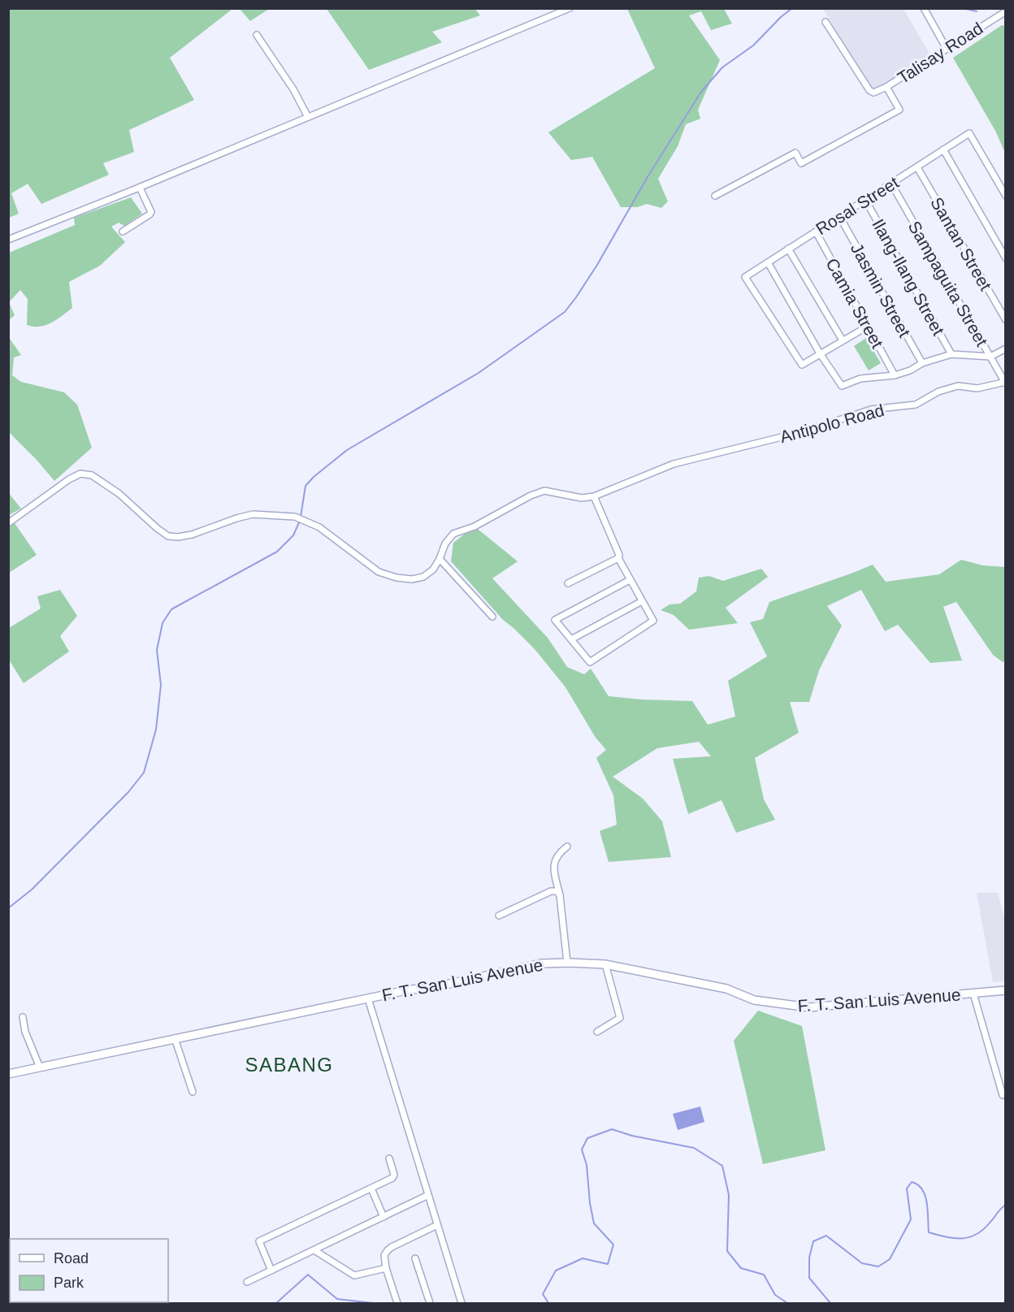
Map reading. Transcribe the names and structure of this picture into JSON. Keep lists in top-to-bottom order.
{
  "streets": {
    "main road": ["F. T. San Luis Avenue"],
    "street": [
      "Talisay Road",
      "Rosal Street",
      "Santan Street",
      "Ilang-Ilang Street",
      "Sampaguita Street",
      "Jasmin Street",
      "Camia Street",
      "Antipolo Road"
    ]
  },
  "crossings": [
    ["Rosal Street", "Santan Street"],
    ["Rosal Street", "Ilang-Ilang Street"],
    ["Rosal Street", "Sampaguita Street"],
    ["Rosal Street", "Jasmin Street"],
    ["Rosal Street", "Camia Street"],
    ["Sampaguita Street", "Antipolo Road"]
  ],
  "districts": ["SABANG"],
  "legend": ["Road", "Park"]
}
